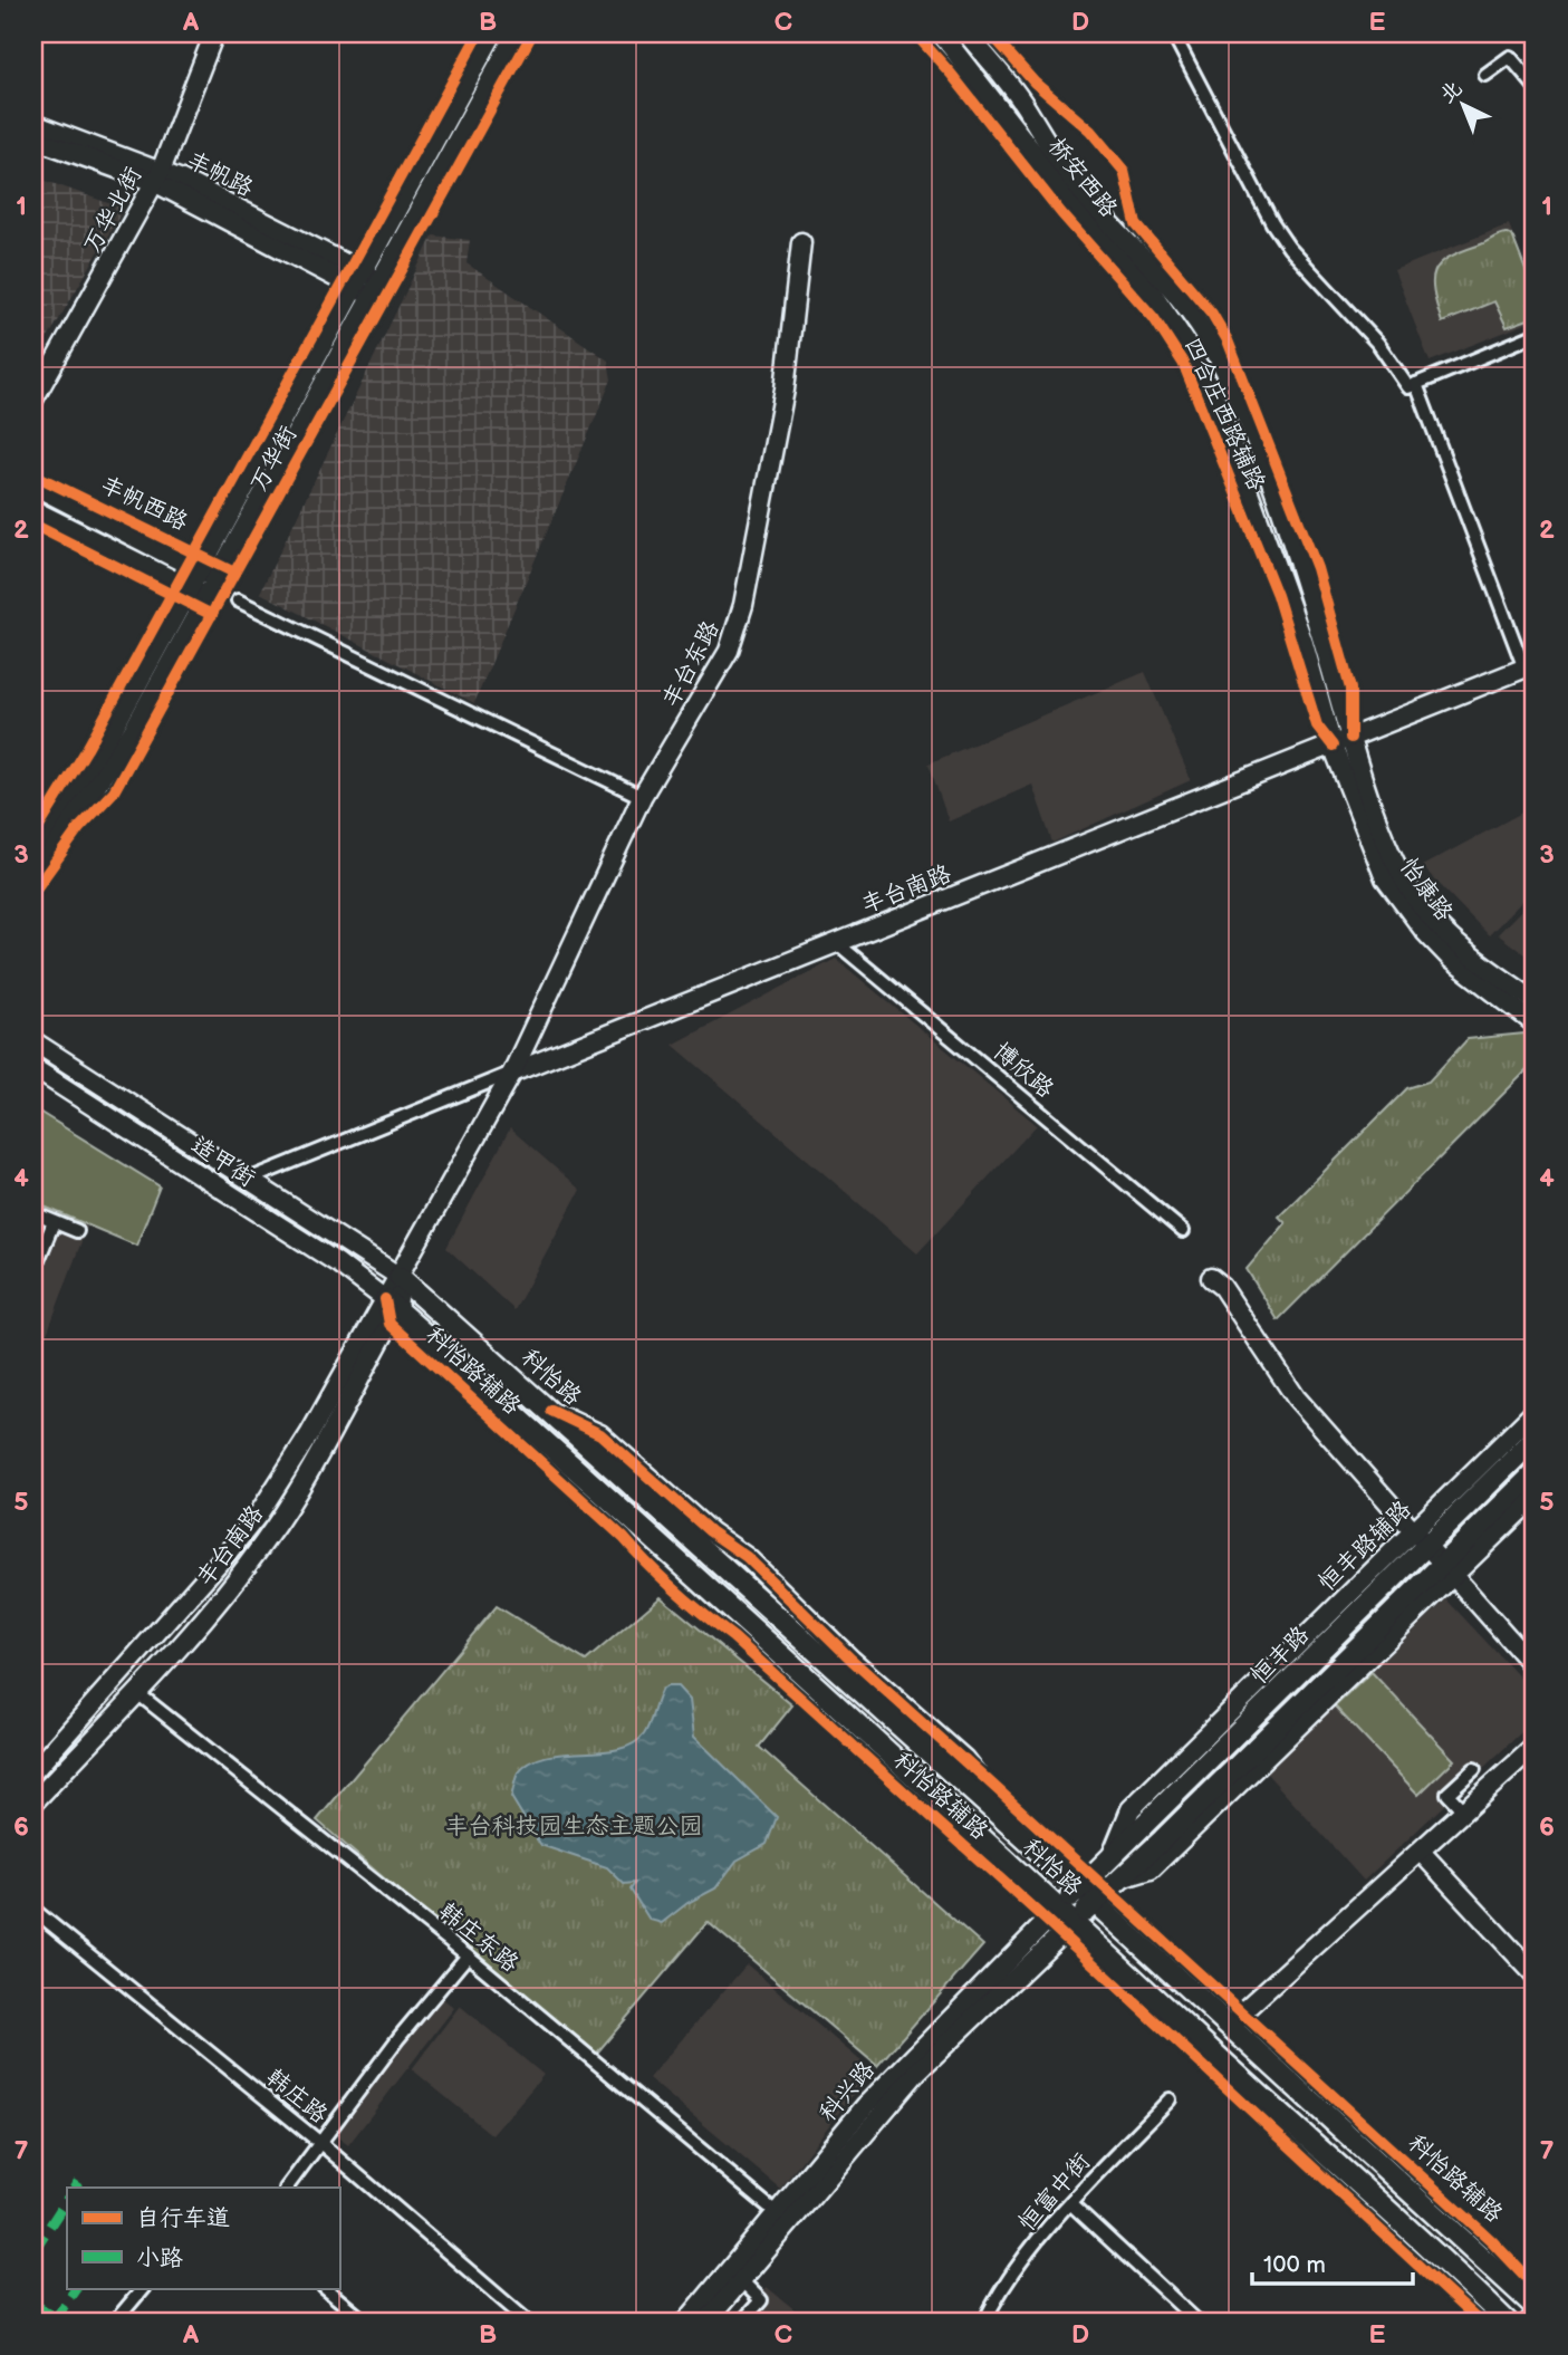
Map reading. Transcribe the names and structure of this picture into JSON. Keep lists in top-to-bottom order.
{
  "streets": {
    "main road": [
      "丰帆路",
      "桥安西路",
      "万华北街",
      "万华街",
      "丰帆西路",
      "丰台东路",
      "丰台南路",
      "怡康路",
      "造甲街",
      "科怡路",
      "恒丰路辅路",
      "恒丰路",
      "科兴路"
    ],
    "street": [
      "博欣路",
      "韩庄东路",
      "韩庄路",
      "恒富中街"
    ],
    "cycle path": ["四合庄西路辅路", "科怡路辅路"]
  },
  "crossings": [
    ["丰帆路", "万华北街"],
    ["丰帆路", "万华街"],
    ["桥安西路", "丰台南路"],
    ["桥安西路", "怡康路"],
    ["万华街", "丰帆西路"],
    ["丰台东路", "丰台南路"],
    ["丰台东路", "造甲街"],
    ["丰台南路", "怡康路"],
    ["丰台南路", "博欣路"],
    ["丰台南路", "造甲街"],
    ["丰台南路", "科怡路"],
    ["丰台南路", "韩庄东路"],
    ["造甲街", "科怡路"],
    ["科怡路", "恒丰路"],
    ["科怡路", "科兴路"],
    ["恒丰路辅路", "恒丰路"],
    ["恒丰路", "科兴路"],
    ["韩庄东路", "科兴路"]
  ],
  "parks": ["丰台科技园生态主题公园"],
  "legend": ["自行车道", "小路"],
  "scale_bar": "100 m",
  "north": "top left",
  "grid": {
    "columns": [
      "A",
      "B",
      "C",
      "D",
      "E"
    ],
    "rows": [
      "1",
      "2",
      "3",
      "4",
      "5",
      "6",
      "7"
    ]
  }
}
